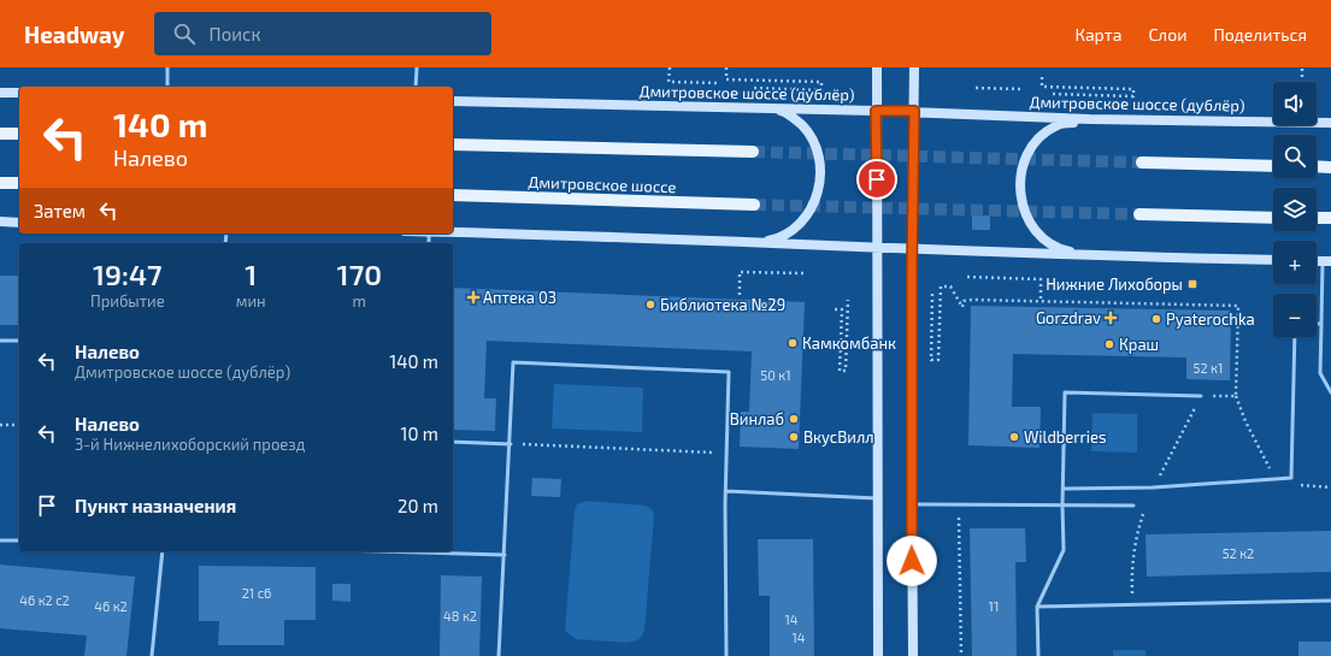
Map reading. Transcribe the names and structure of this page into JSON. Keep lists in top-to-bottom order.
{
  "streets": {
    "main road": ["Дмитровское шоссе (дублёр)", "Дмитровское шоссе"]
  },
  "places": {
    "transit": ["Нижние Лихоборы"],
    "health": ["Аптека 03", "Gorzdrav"],
    "other": [
      "Библиотека №29",
      "Pyaterochka",
      "Камкомбанк",
      "Краш",
      "Винлаб",
      "ВкусВилл",
      "Wildberries"
    ]
  },
  "house_numbers": [
    "52 к1",
    "50 к1",
    "52 к2",
    "21 с6",
    "46 к2 с2",
    "46 к2",
    "11",
    "48 к2",
    "14",
    "14"
  ],
  "page": {
    "header": "Headway",
    "search": "Поиск",
    "nav": ["Карта", "Слои", "Поделиться"],
    "map_buttons": ["+", "−"],
    "turn": ["140 m", "Налево"],
    "then": "Затем",
    "eta": [
      "19:47",
      "Прибытие",
      "1",
      "мин",
      "170",
      "m"
    ],
    "list": [
      {
        "name": "Налево",
        "note": "Дмитровское шоссе (дублёр)",
        "value": "140 m"
      },
      {
        "name": "Налево",
        "note": "3-й Нижнелихоборский проезд",
        "value": "10 m"
      },
      {
        "name": "Пункт назначения",
        "value": "20 m"
      }
    ]
  }
}
